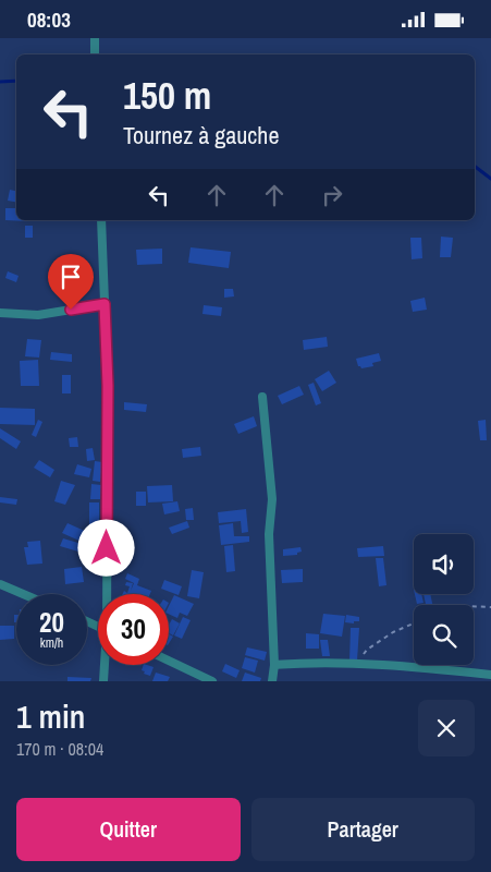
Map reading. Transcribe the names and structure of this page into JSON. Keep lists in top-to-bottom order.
{
  "page": {
    "status": "08:03",
    "turn": ["150 m", "Tournez à gauche"],
    "speed": "20 km/h",
    "limit": "30",
    "heading": ["1 min", "170 m · 08:04"],
    "buttons": ["Quitter", "Partager"]
  }
}
